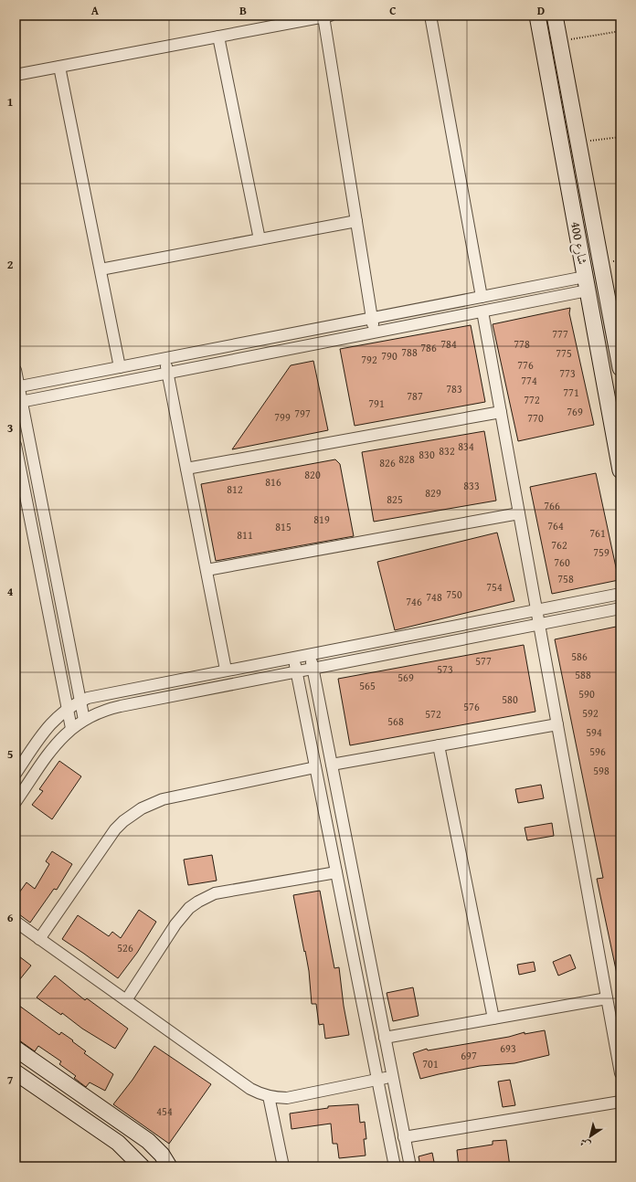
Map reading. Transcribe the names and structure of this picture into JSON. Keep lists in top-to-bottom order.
{
  "streets": {
    "street": ["شارع 400"]
  },
  "house_numbers": [
    "777",
    "784",
    "778",
    "786",
    "788",
    "775",
    "790",
    "792",
    "776",
    "773",
    "774",
    "783",
    "771",
    "787",
    "772",
    "791",
    "769",
    "797",
    "799",
    "770",
    "834",
    "832",
    "830",
    "828",
    "826",
    "820",
    "816",
    "833",
    "812",
    "829",
    "825",
    "766",
    "819",
    "764",
    "815",
    "761",
    "811",
    "762",
    "759",
    "760",
    "758",
    "754",
    "750",
    "748",
    "746",
    "586",
    "577",
    "573",
    "588",
    "569",
    "565",
    "590",
    "580",
    "576",
    "592",
    "572",
    "568",
    "594",
    "596",
    "598",
    "526",
    "693",
    "697",
    "701",
    "454"
  ],
  "north": "bottom left",
  "grid": {
    "columns": [
      "A",
      "B",
      "C",
      "D"
    ],
    "rows": [
      "1",
      "2",
      "3",
      "4",
      "5",
      "6",
      "7"
    ]
  }
}
